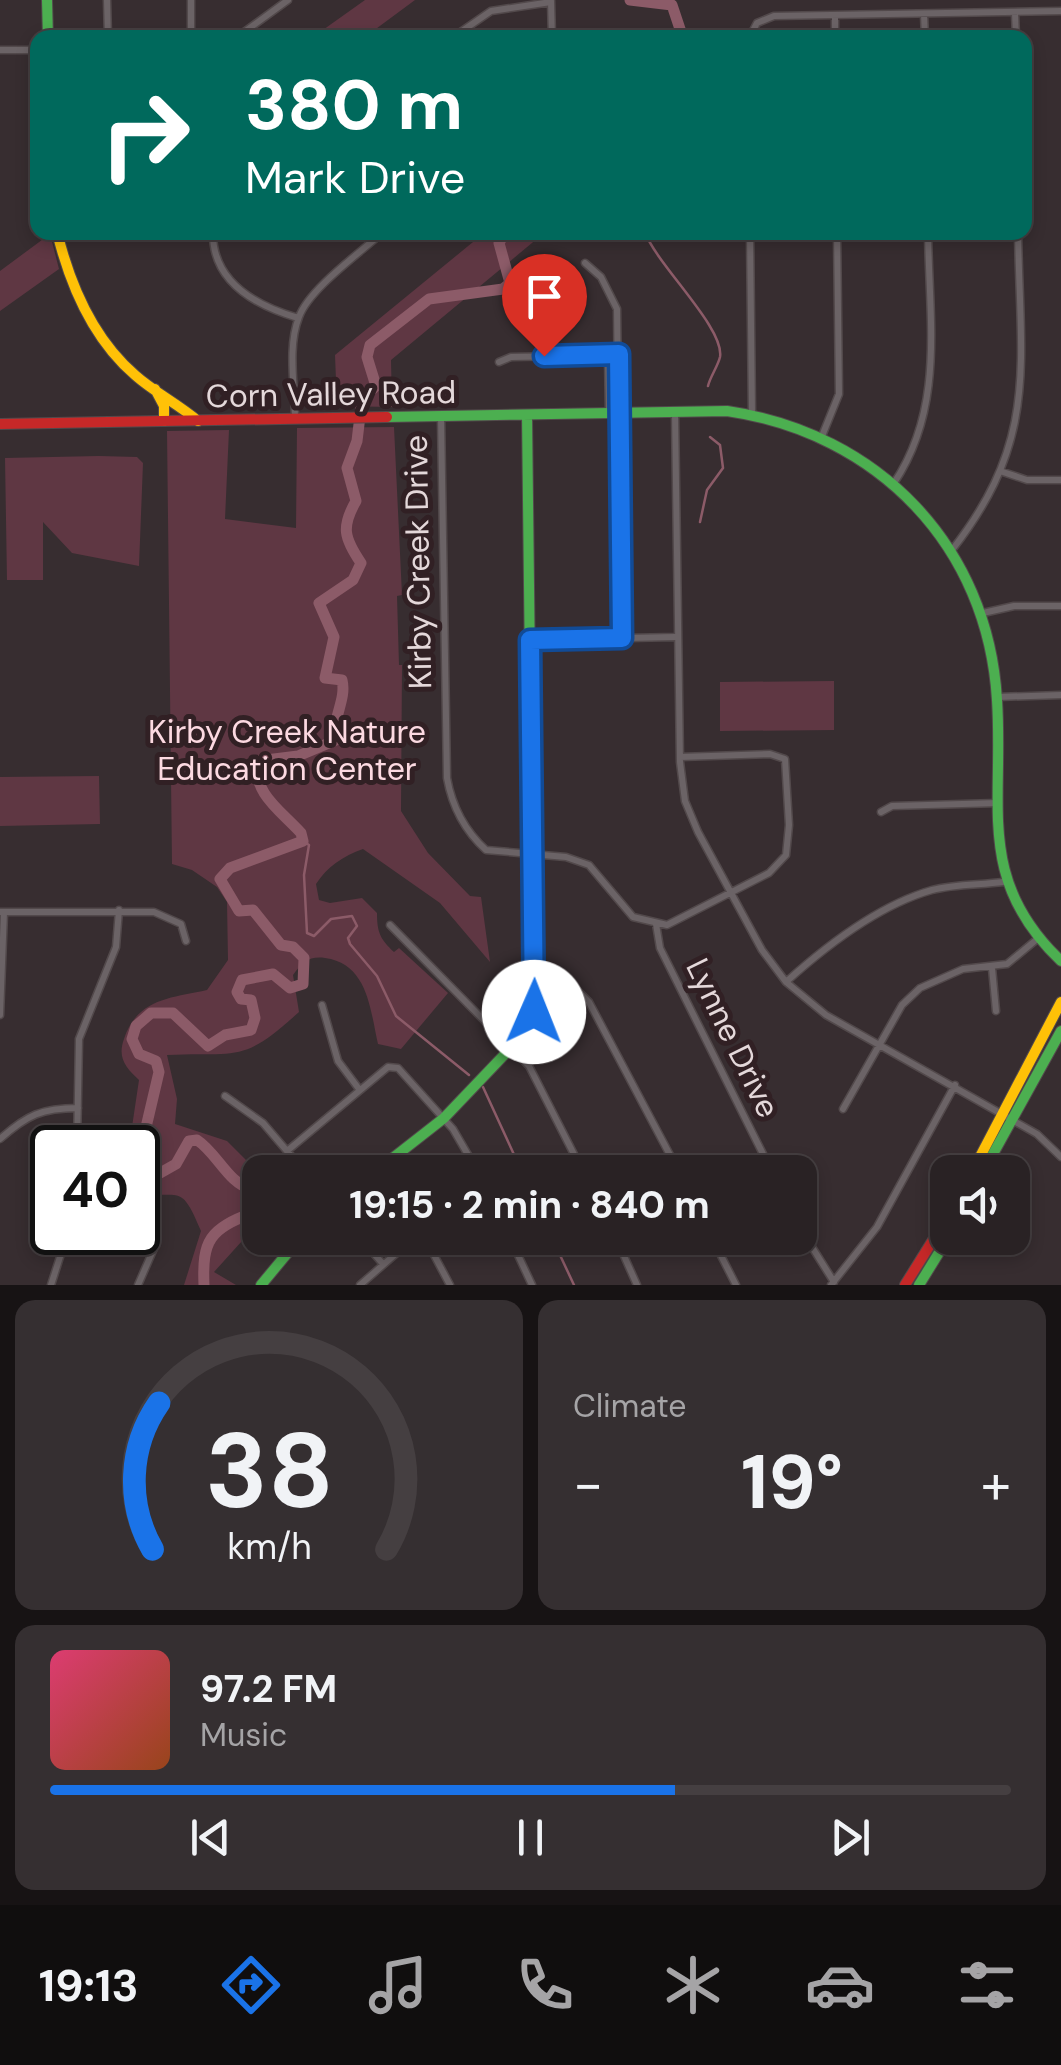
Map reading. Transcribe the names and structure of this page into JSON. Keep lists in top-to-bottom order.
{
  "streets": {
    "main road": ["Corn Valley Road"],
    "street": ["Kirby Creek Drive", "Lynne Drive"]
  },
  "crossings": [
    ["Corn Valley Road", "Kirby Creek Drive"],
    ["Kirby Creek Drive", "Lynne Drive"]
  ],
  "parks": ["Kirby Creek Nature Education Center"],
  "page": {
    "turn": ["380 m", "Mark Drive"],
    "limit": "40",
    "trip": "19:15 · 2 min · 840 m",
    "tile": "Climate",
    "heat": ["−", "19°", "+"],
    "song": ["97.2 FM", "Music"],
    "tabs": "19:13",
    "gauge": ["38", "km/h"]
  }
}
